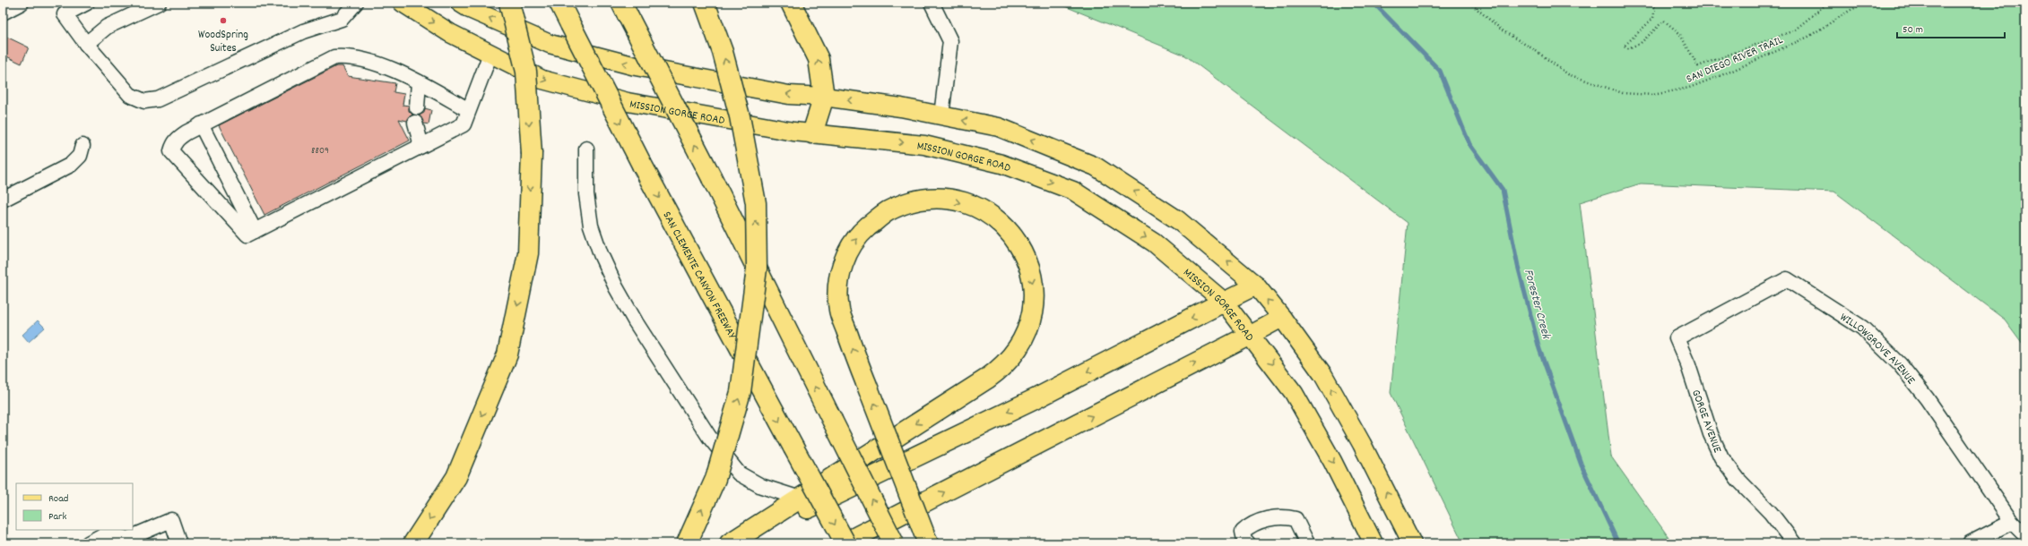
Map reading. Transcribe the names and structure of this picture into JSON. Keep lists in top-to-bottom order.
{
  "streets": {
    "highway": ["SAN CLEMENTE CANYON FREEWAY"],
    "main road": ["MISSION GORGE ROAD"],
    "street": ["WILLOWGROVE AVENUE", "GORGE AVENUE"],
    "path": ["SAN DIEGO RIVER TRAIL"]
  },
  "crossings": [
    ["WILLOWGROVE AVENUE", "GORGE AVENUE"]
  ],
  "water": ["Forester Creek"],
  "places": ["WoodSpring Suites"],
  "house_numbers": ["8809"],
  "legend": ["Road", "Park"],
  "scale_bar": "50 m"
}
